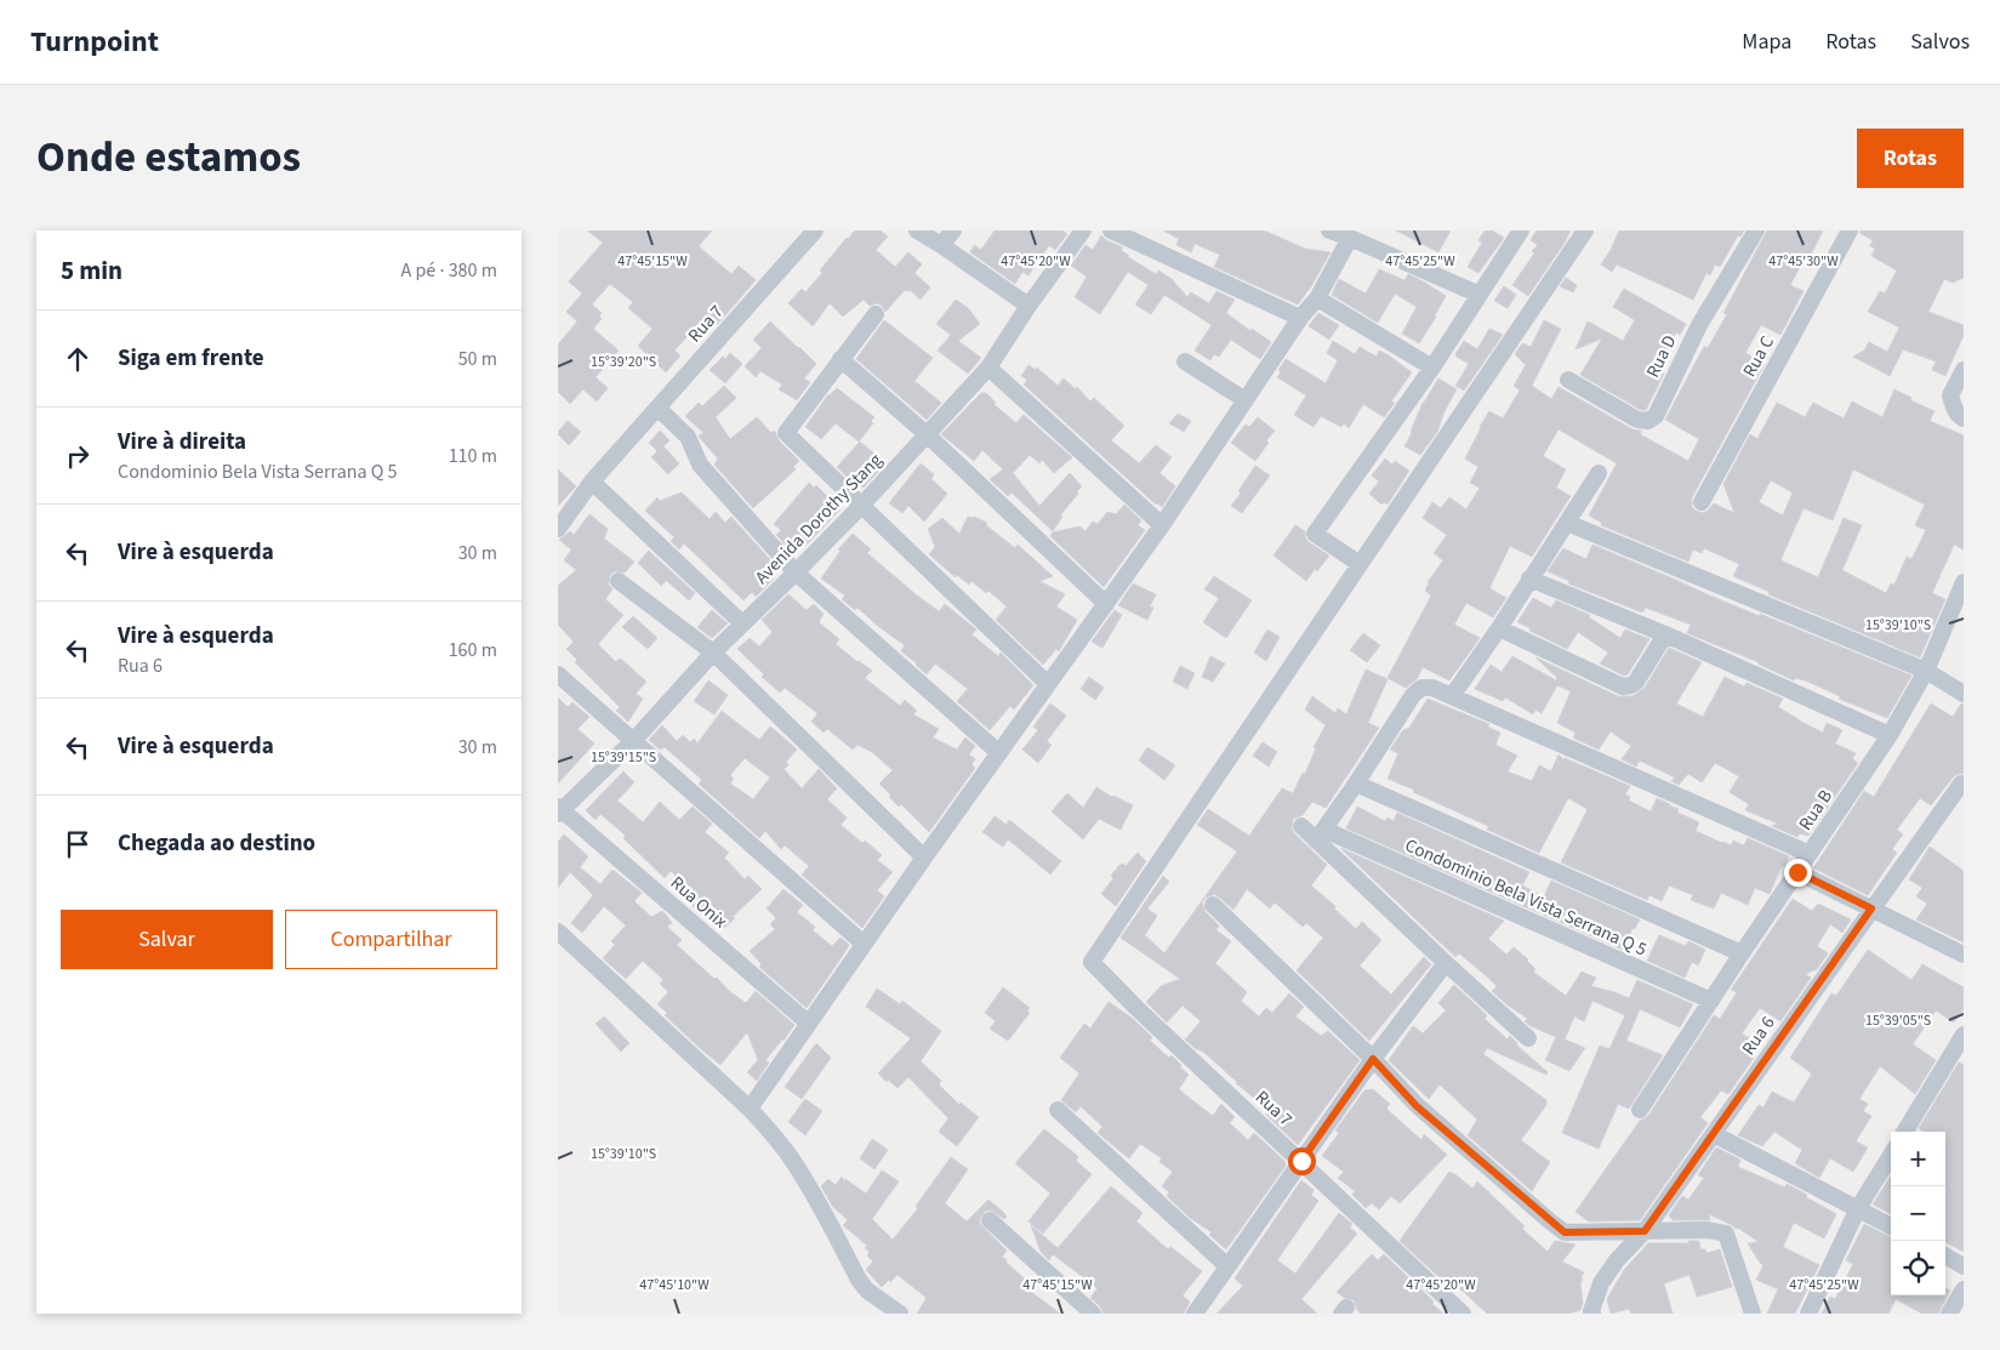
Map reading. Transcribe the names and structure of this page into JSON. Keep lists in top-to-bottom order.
{
  "streets": {
    "street": [
      "Rua 7",
      "Rua D",
      "Rua C",
      "Avenida Dorothy Stang",
      "Rua B",
      "Condominio Bela Vista Serrana Q 5",
      "Rua Onix",
      "Rua 6"
    ]
  },
  "crossings": [
    ["Avenida Dorothy Stang", "Rua Onix"],
    ["Rua B", "Condominio Bela Vista Serrana Q 5"]
  ],
  "page": {
    "header": "Turnpoint",
    "nav": ["Mapa", "Rotas", "Salvos"],
    "title": "Onde estamos",
    "buttons": [
      "Rotas",
      ["Salvar", "Compartilhar"]
    ],
    "heading": ["5 min", "A pé · 380 m"],
    "list": [
      ["Siga em frente", "50 m"],
      ["Vire à direita", "Condominio Bela Vista Serrana Q 5", "110 m"],
      ["Vire à esquerda", "30 m"],
      ["Vire à esquerda", "Rua 6", "160 m"],
      ["Vire à esquerda", "30 m"],
      "Chegada ao destino"
    ],
    "map_buttons": ["+", "−"]
  },
  "coordinates": [
    "47°45'15\"W",
    "47°45'20\"W",
    "47°45'25\"W",
    "47°45'30\"W",
    "15°39'20\"S",
    "15°39'10\"S",
    "15°39'15\"S",
    "15°39'05\"S",
    "47°45'10\"W"
  ]
}
